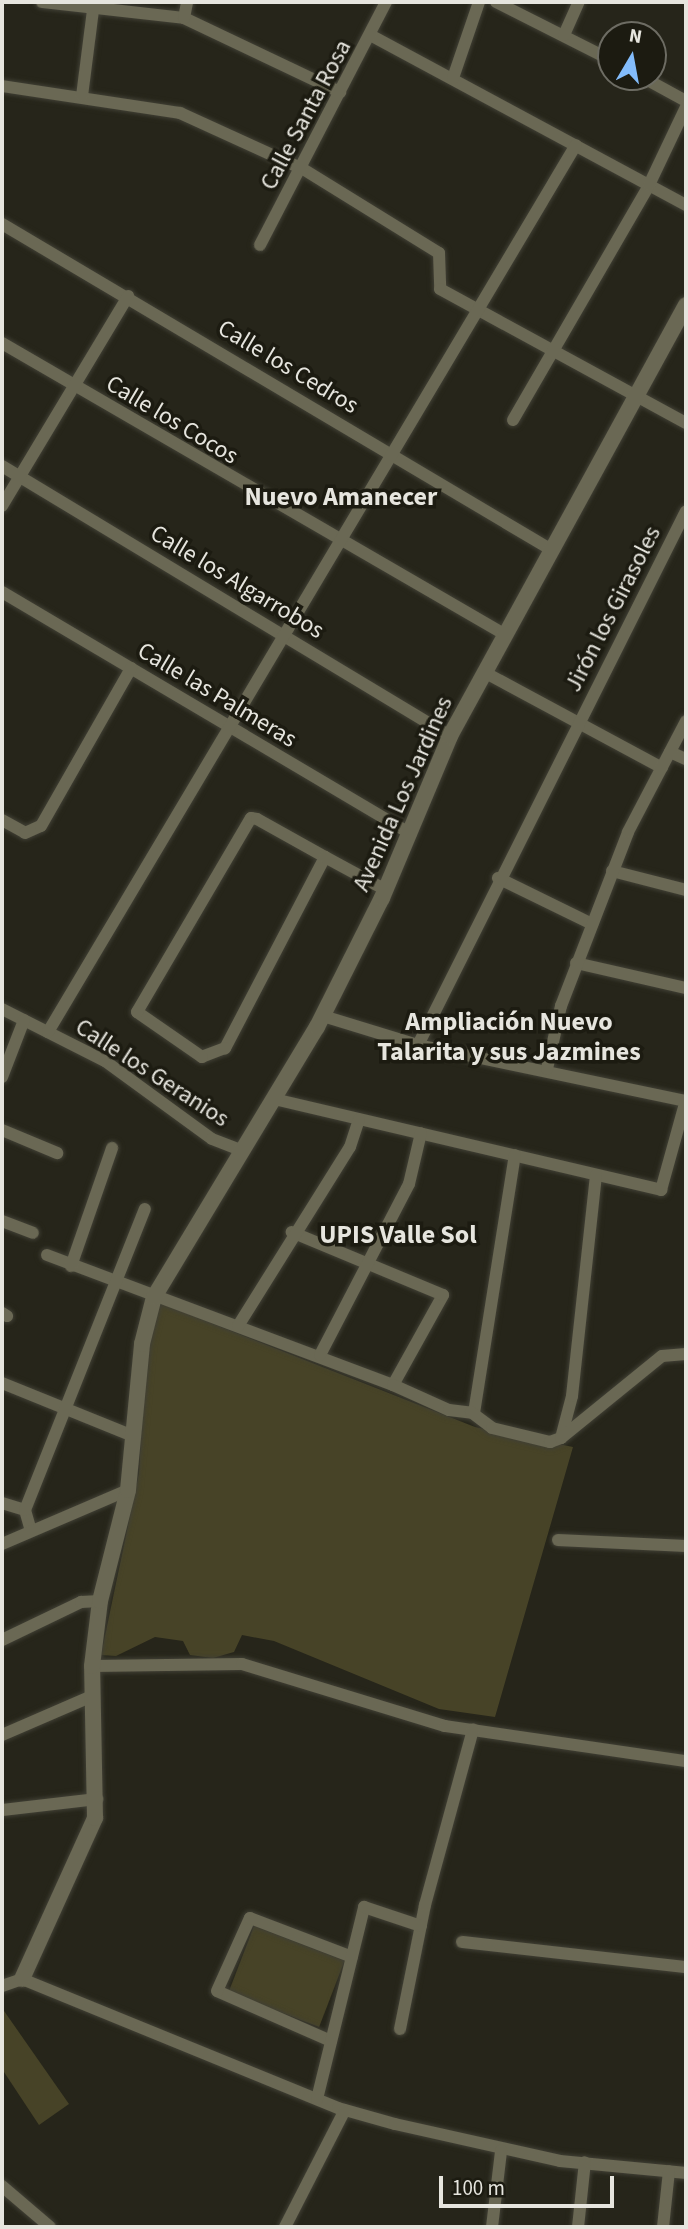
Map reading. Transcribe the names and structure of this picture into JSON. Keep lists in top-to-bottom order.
{
  "streets": {
    "street": [
      "Calle Santa Rosa",
      "Calle los Cedros",
      "Calle los Cocos",
      "Calle los Algarrobos",
      "Jirón los Girasoles",
      "Calle las Palmeras",
      "Avenida Los Jardines",
      "Calle los Geranios"
    ]
  },
  "crossings": [
    ["Calle los Cedros", "Avenida Los Jardines"],
    ["Calle los Cocos", "Avenida Los Jardines"],
    ["Calle los Algarrobos", "Avenida Los Jardines"],
    ["Calle las Palmeras", "Avenida Los Jardines"],
    ["Avenida Los Jardines", "Calle los Geranios"]
  ],
  "districts": ["Nuevo Amanecer", "Ampliación Nuevo Talarita y sus Jazmines", "UPIS Valle Sol"],
  "scale_bar": "100 m",
  "north": "top"
}
